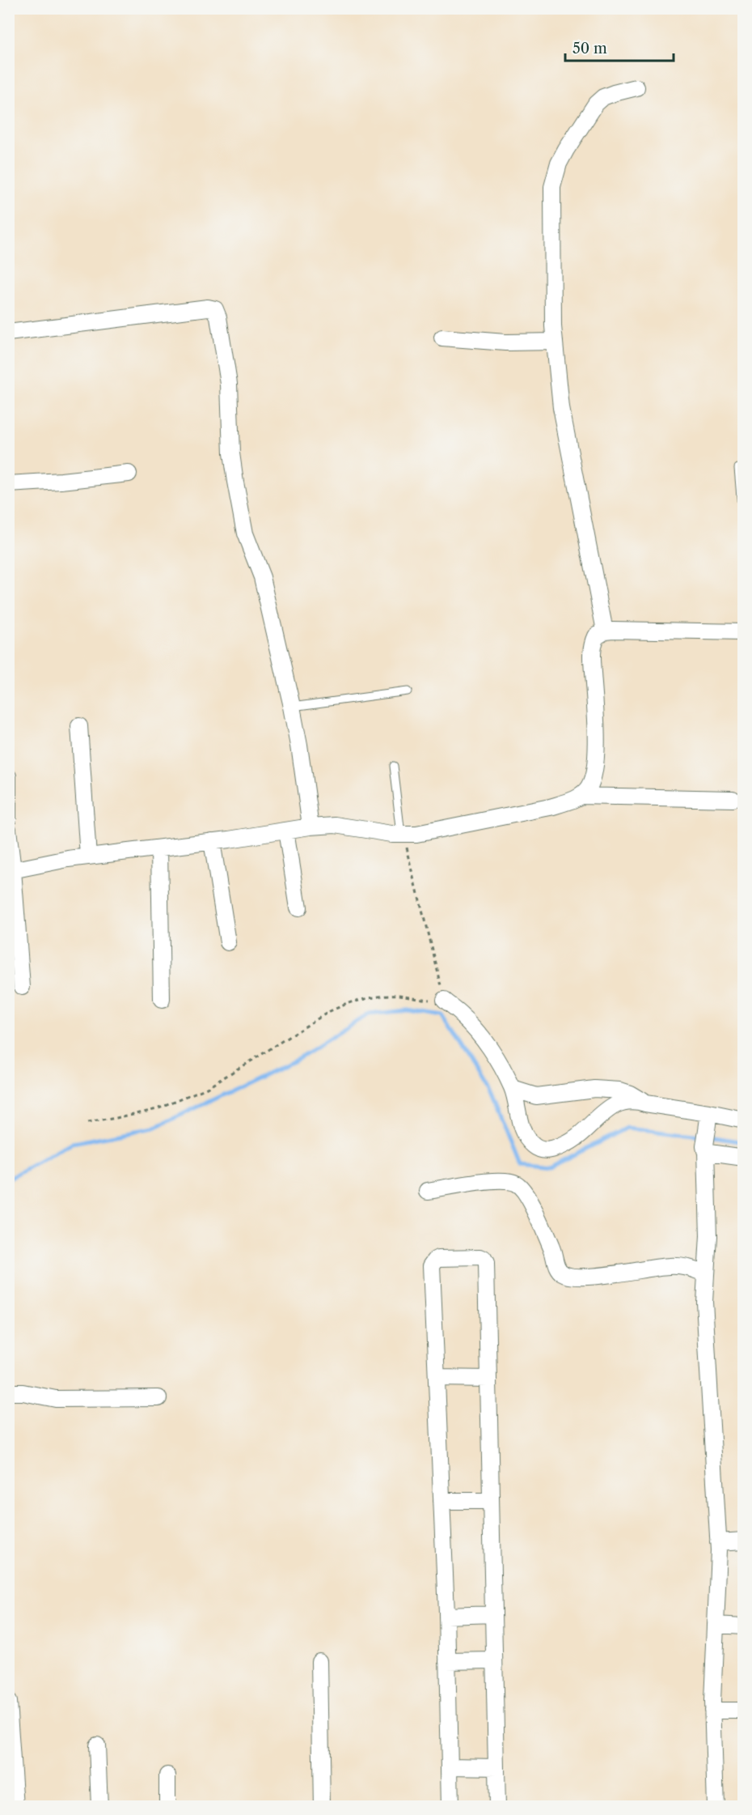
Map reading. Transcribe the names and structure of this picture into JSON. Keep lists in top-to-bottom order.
{
  "scale_bar": "50 m"
}
